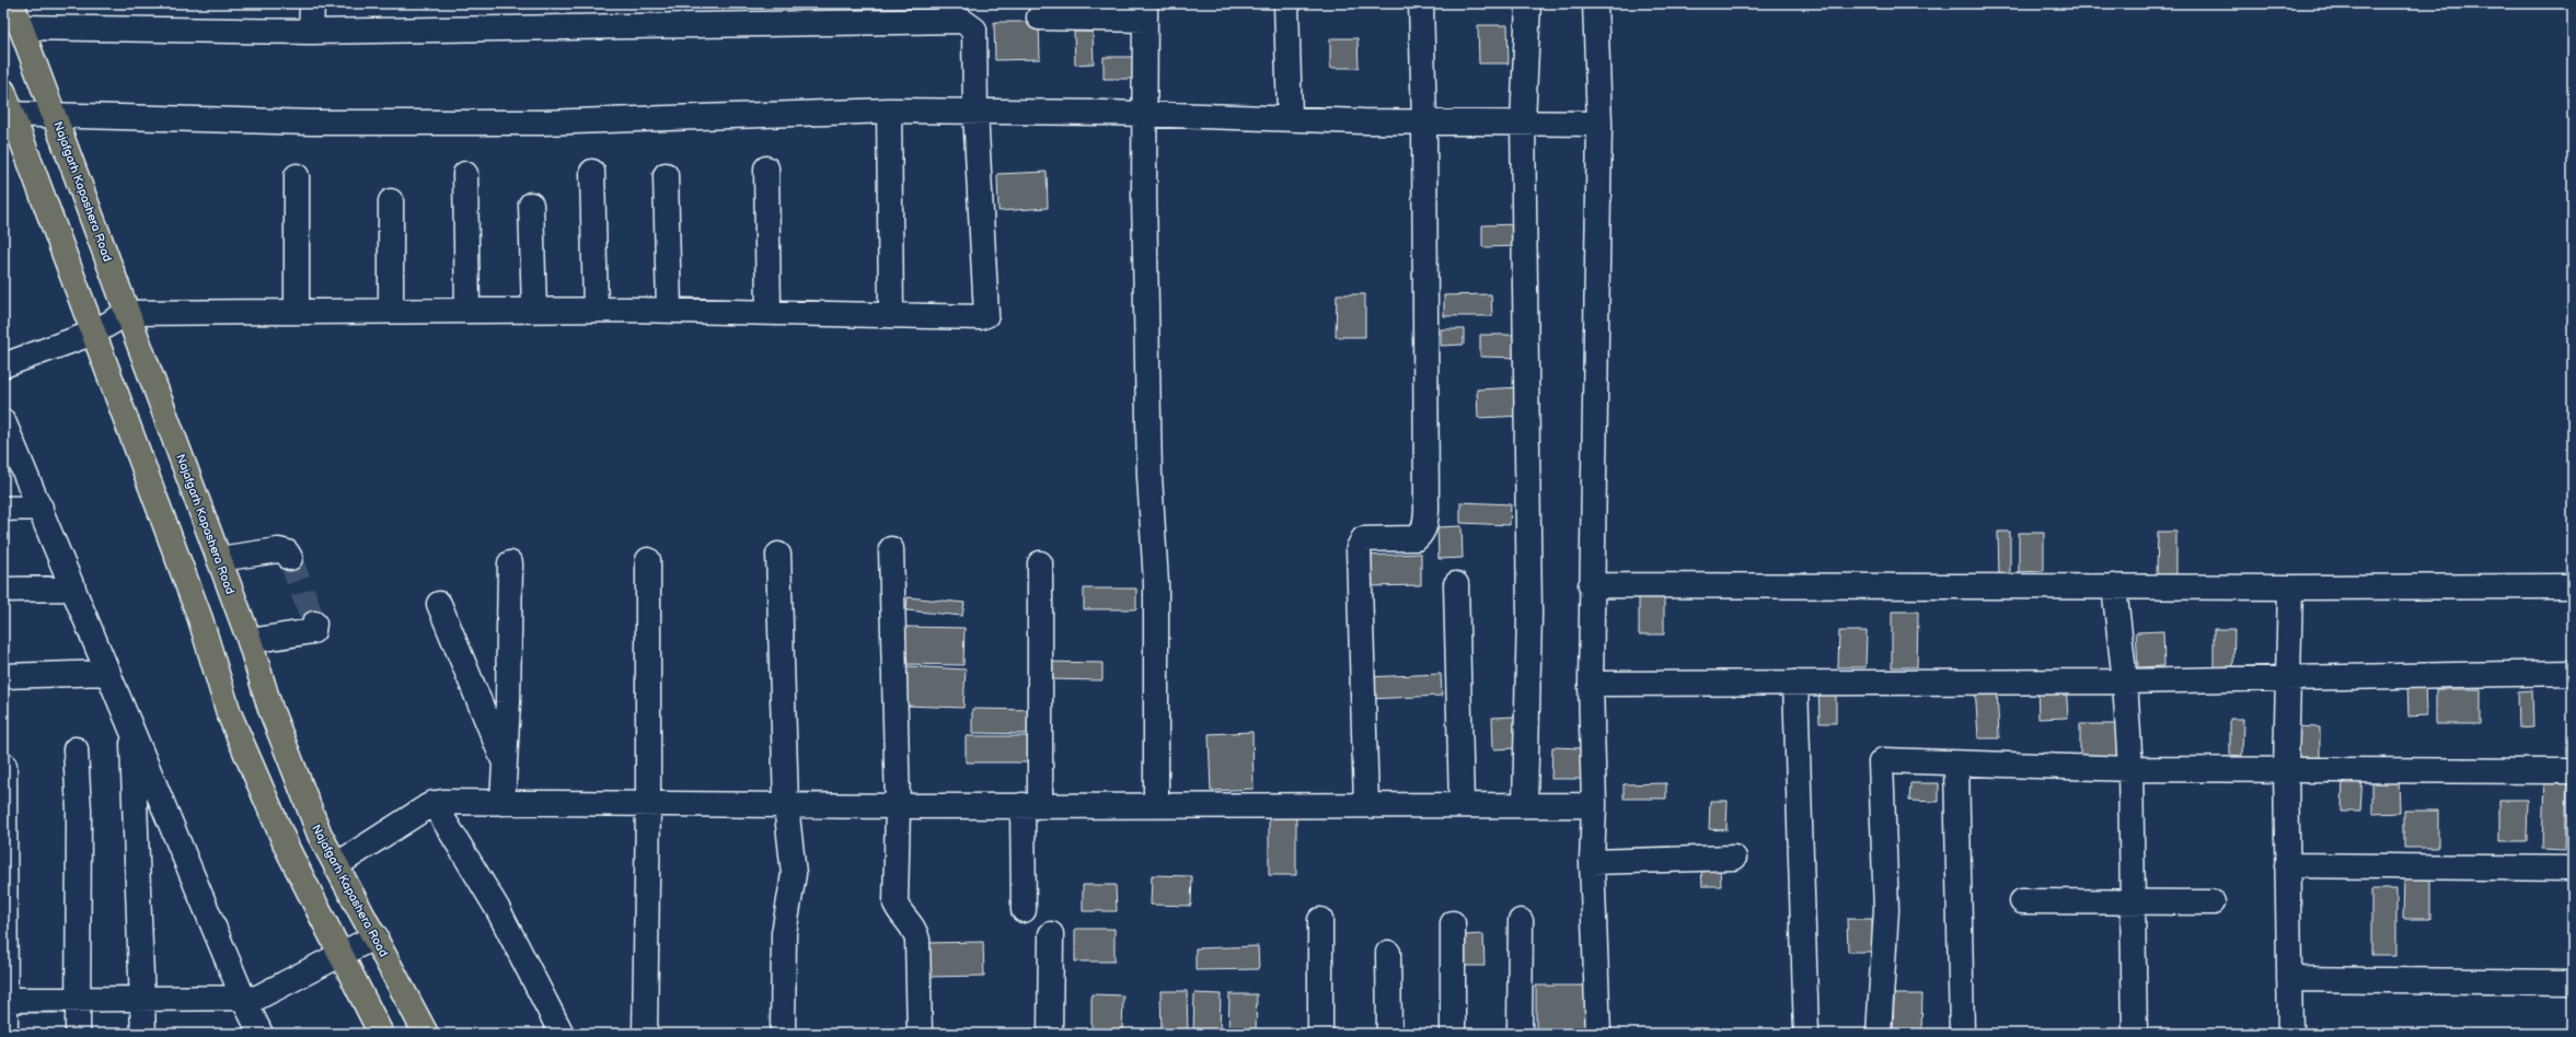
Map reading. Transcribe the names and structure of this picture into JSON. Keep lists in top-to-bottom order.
{
  "streets": {
    "main road": ["Najafgarh Kapashera Road"]
  }
}
